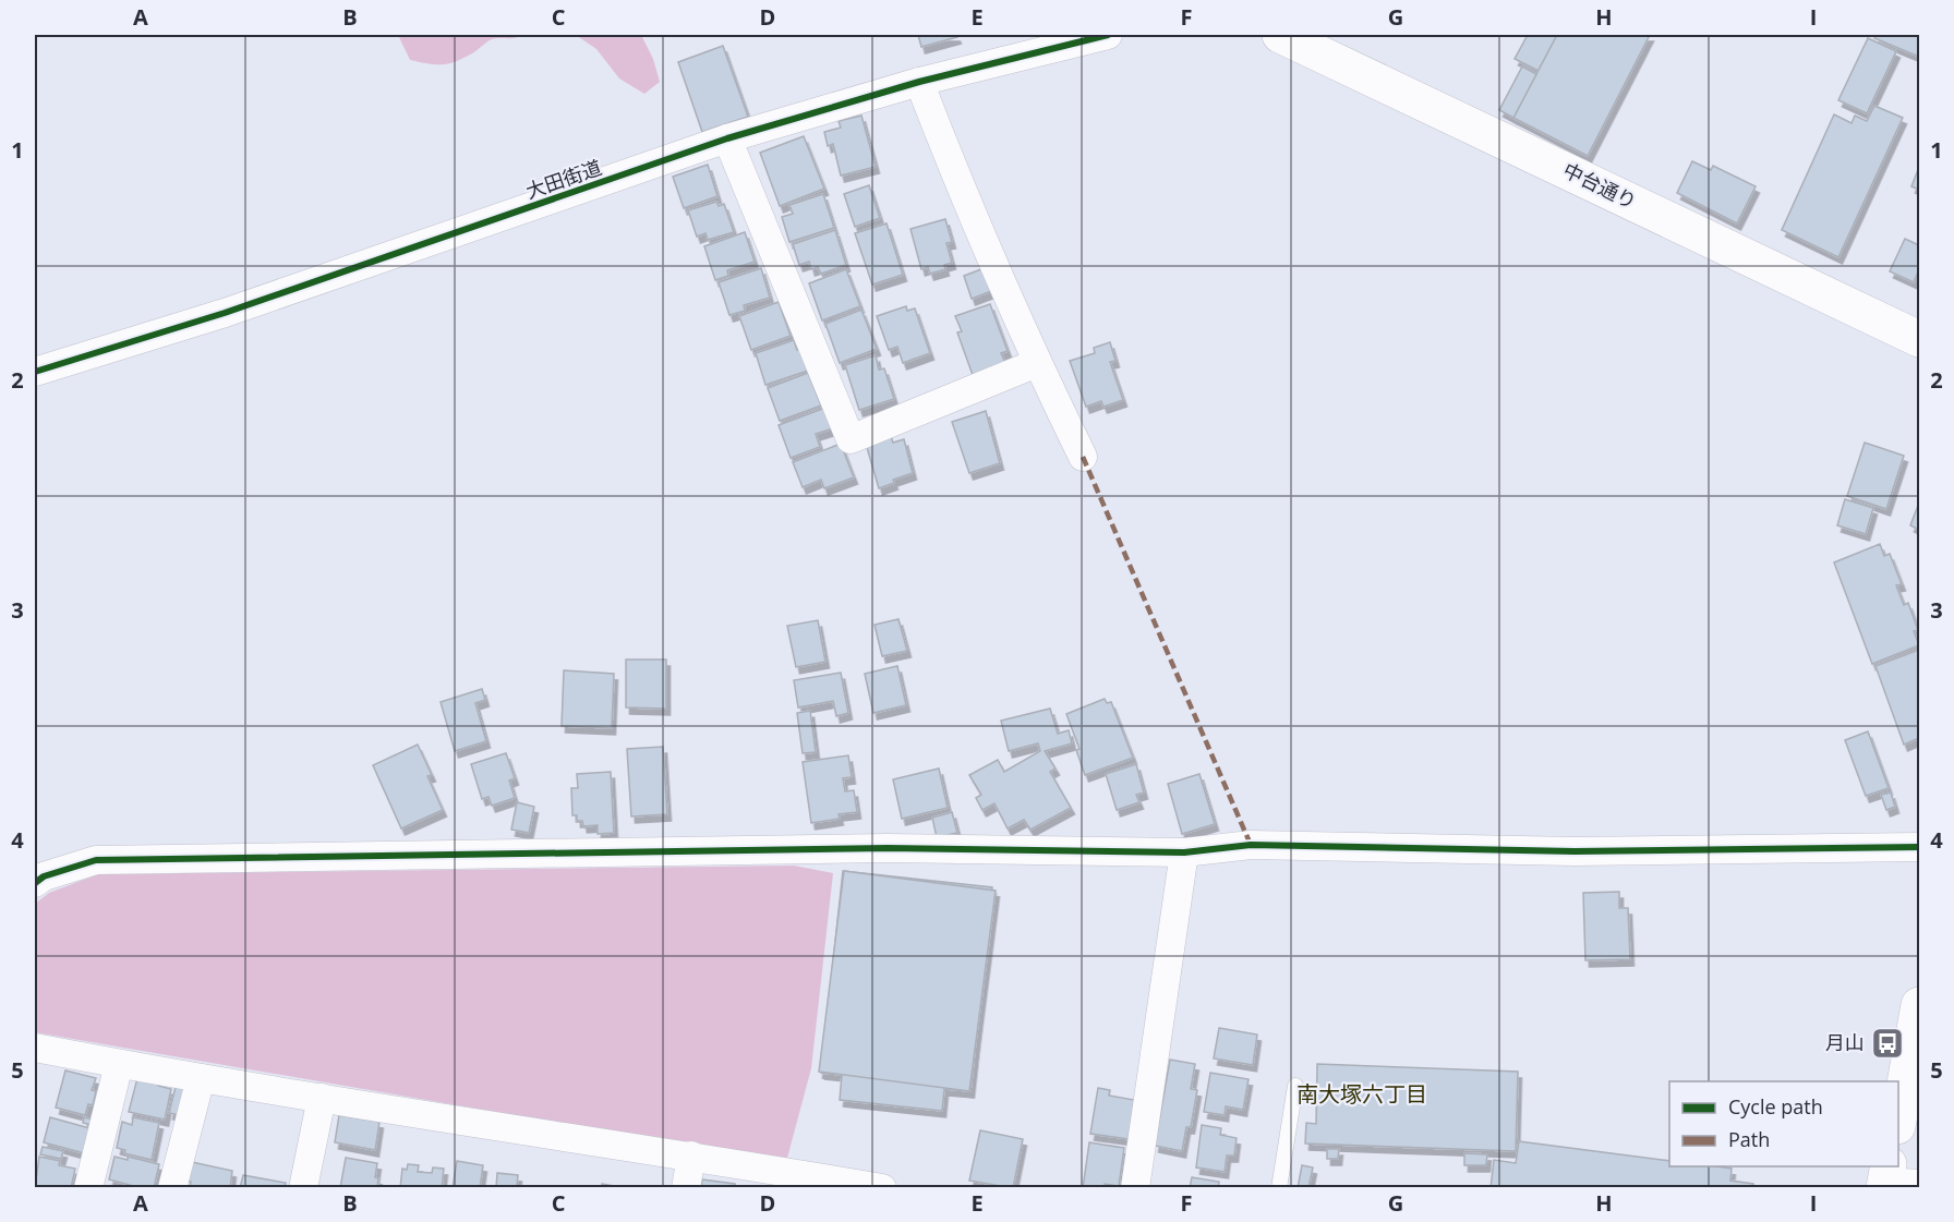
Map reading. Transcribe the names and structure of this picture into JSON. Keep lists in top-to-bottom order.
{
  "streets": {
    "street": ["大田街道", "中台通り"]
  },
  "districts": ["南大塚六丁目"],
  "places": {
    "bus stop": ["月山"]
  },
  "legend": ["Cycle path", "Path"],
  "grid": {
    "columns": [
      "A",
      "B",
      "C",
      "D",
      "E",
      "F",
      "G",
      "H",
      "I"
    ],
    "rows": [
      "1",
      "2",
      "3",
      "4",
      "5"
    ]
  }
}
